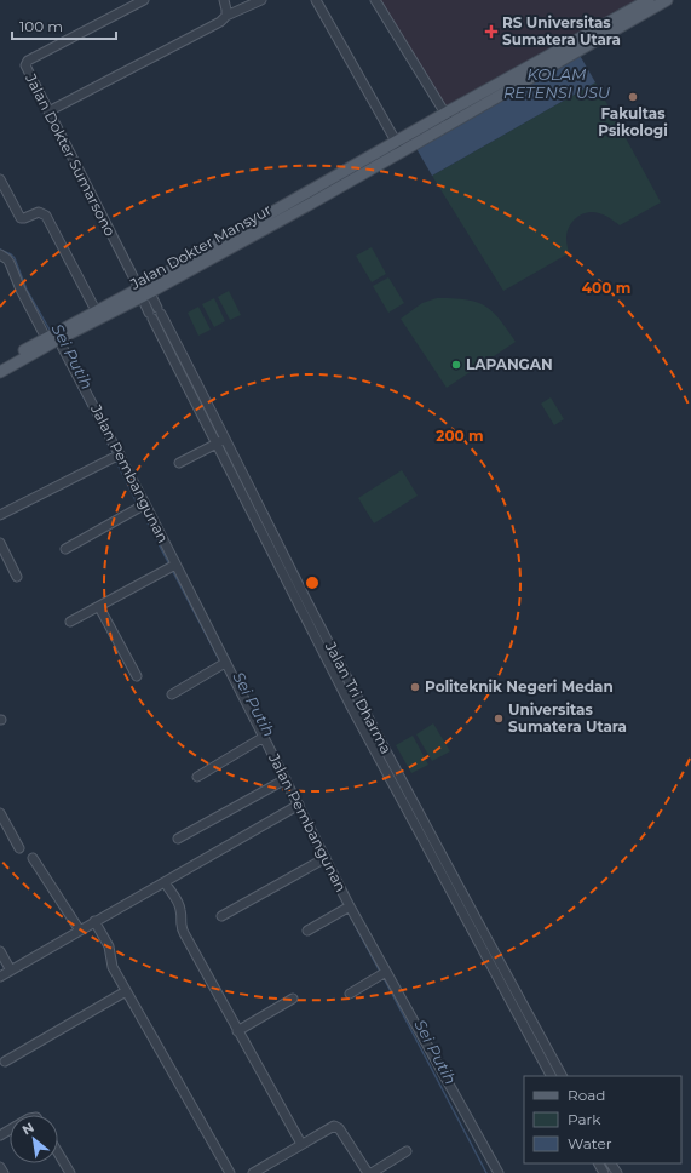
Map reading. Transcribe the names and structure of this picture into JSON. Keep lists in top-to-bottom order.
{
  "streets": {
    "main road": ["Jalan Dokter Mansyur"],
    "street": ["Jalan Dokter Sumarsono", "Jalan Pembangunan", "Jalan Tri Dharma"]
  },
  "crossings": [
    ["Jalan Dokter Sumarsono", "Jalan Dokter Mansyur"],
    ["Jalan Dokter Sumarsono", "Jalan Tri Dharma"],
    ["Jalan Dokter Mansyur", "Jalan Pembangunan"],
    ["Jalan Dokter Mansyur", "Jalan Tri Dharma"]
  ],
  "water": ["KOLAM RETENSI USU", "Sei Putih"],
  "places": {
    "health": ["RS Universitas Sumatera Utara"],
    "other": [
      "Fakultas Psikologi",
      "LAPANGAN",
      "Politeknik Negeri Medan",
      "Universitas Sumatera Utara"
    ]
  },
  "legend": ["Road", "Park", "Water"],
  "scale_bar": "100 m",
  "north": "top left",
  "rings": ["400 m", "200 m"]
}
